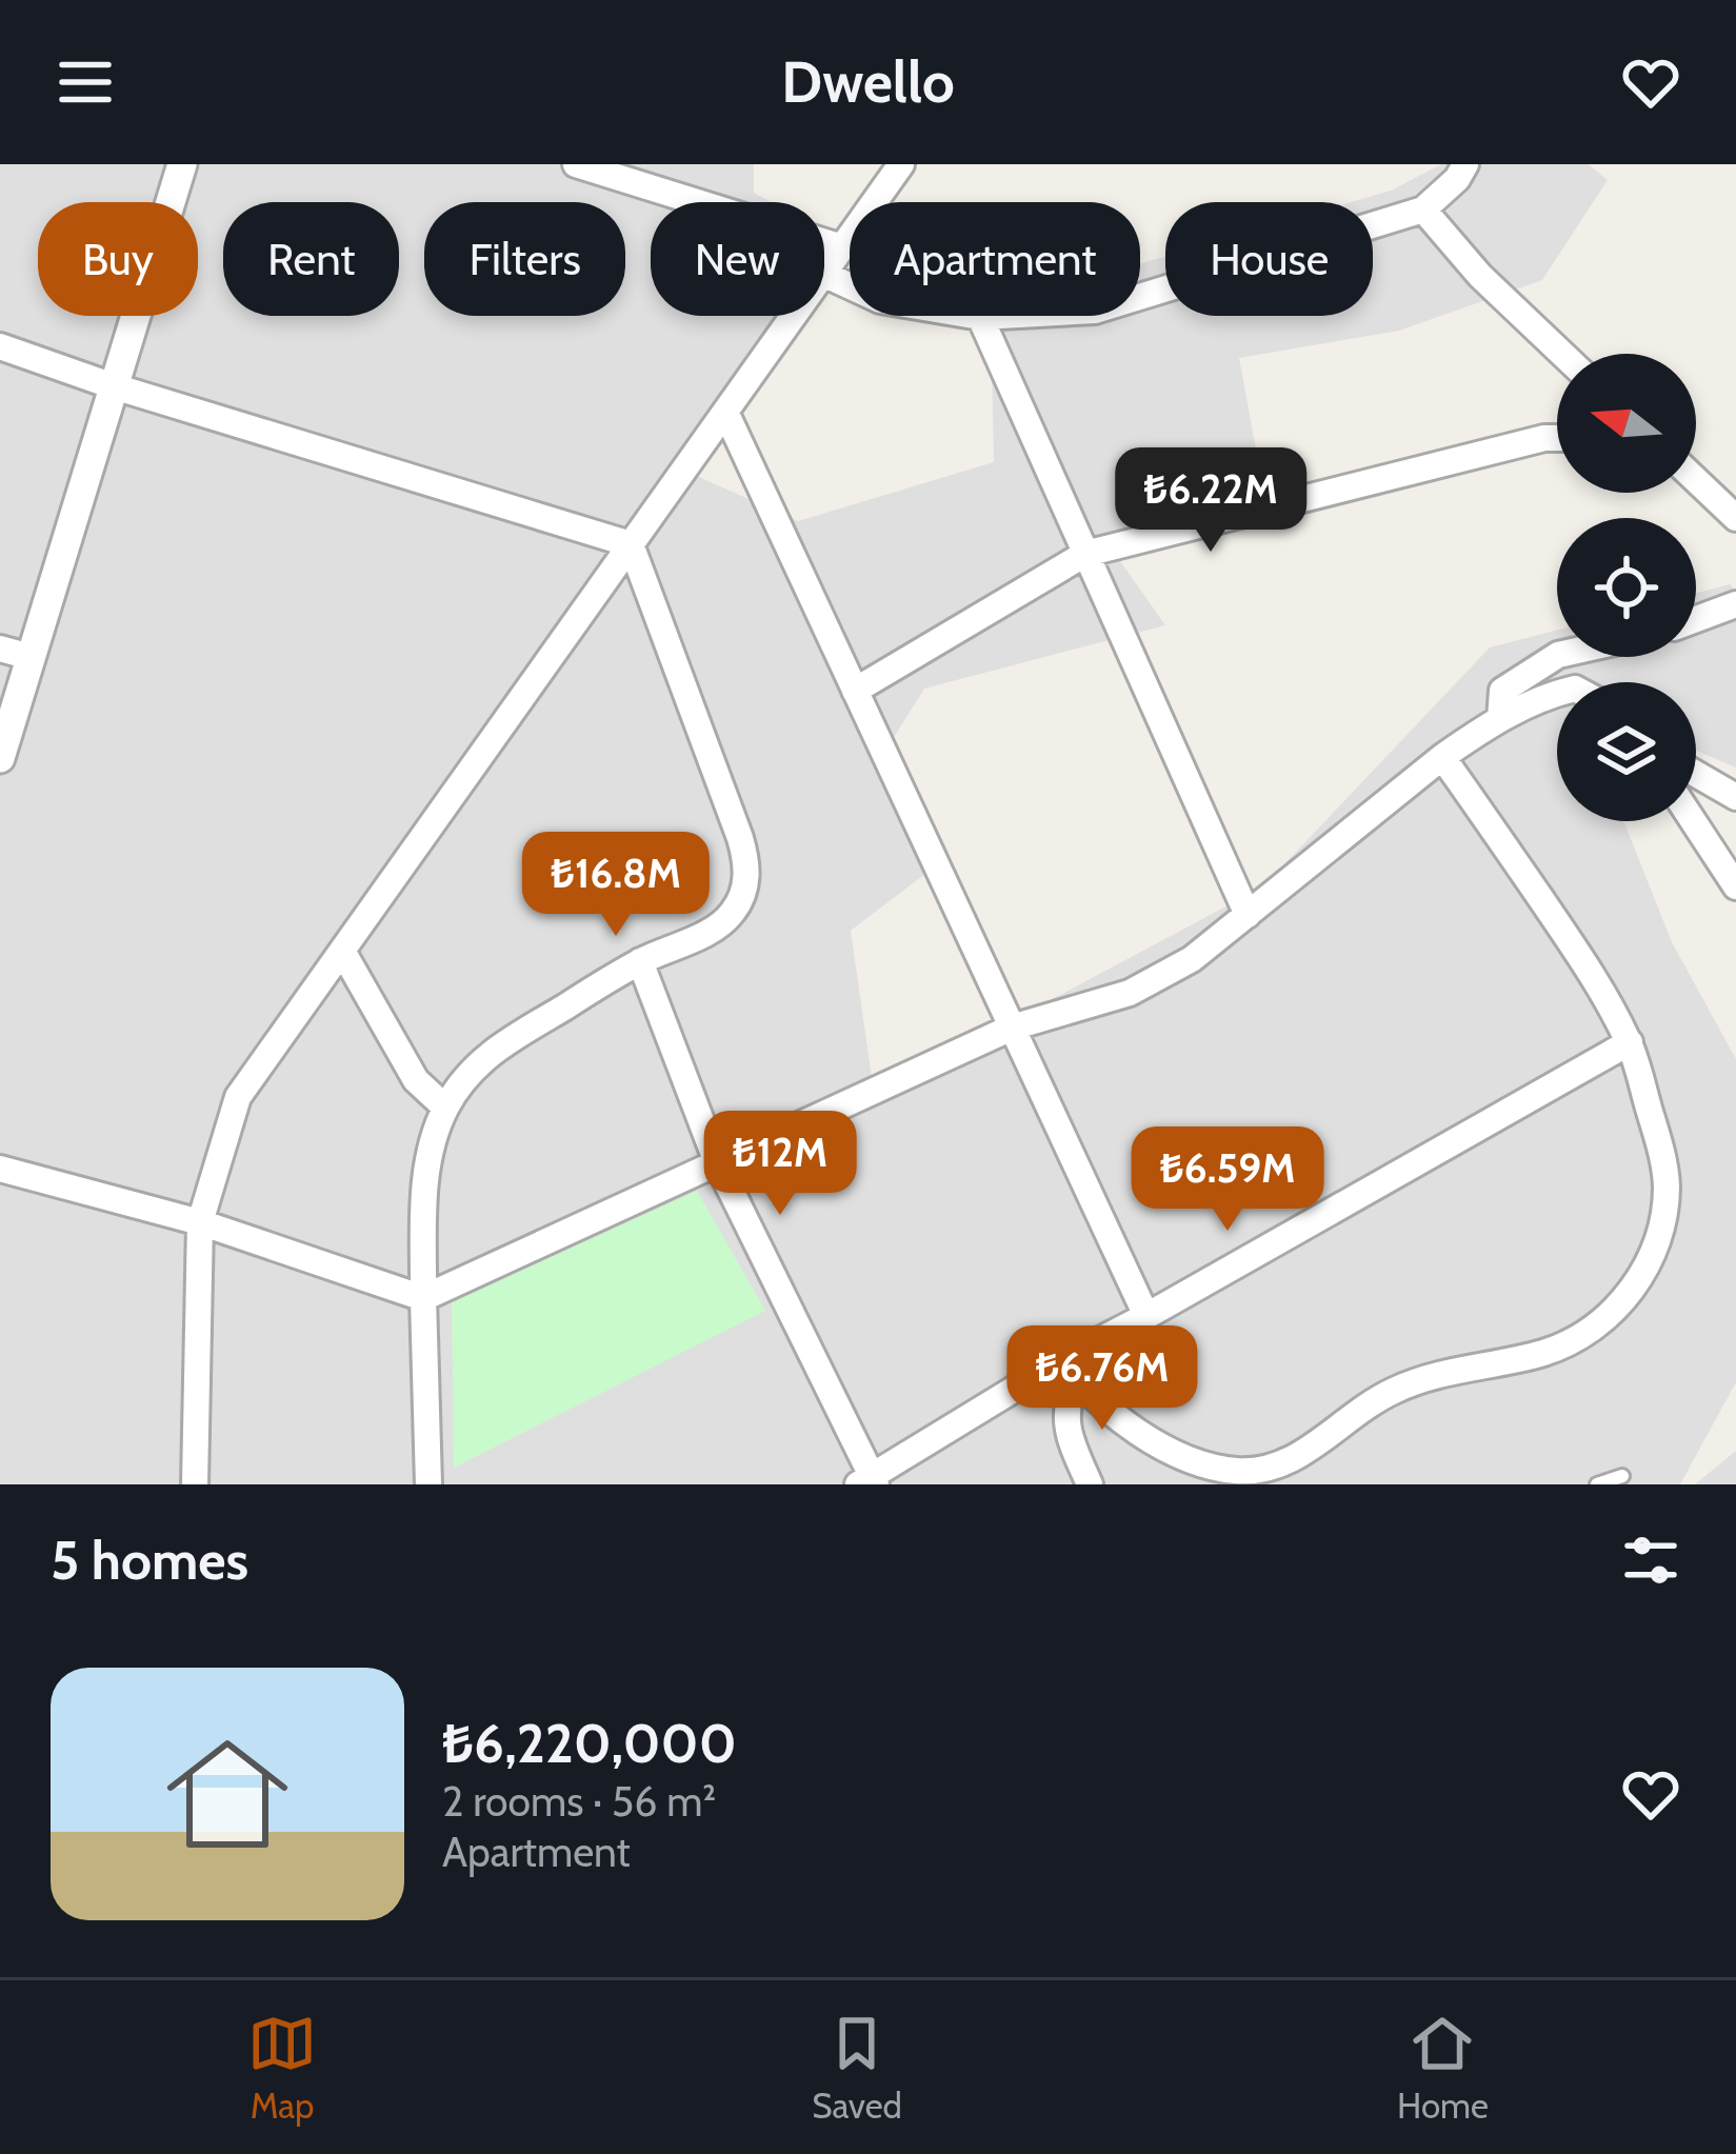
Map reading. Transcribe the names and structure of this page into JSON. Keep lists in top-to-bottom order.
{
  "north": "left",
  "page": {
    "header": "Dwello",
    "chip": [
      "Buy",
      "Rent",
      "Filters",
      "New",
      "Apartment",
      "House"
    ],
    "price": [
      "₺6.22M",
      "₺16.8M",
      "₺12M",
      "₺6.59M",
      "₺6.76M"
    ],
    "heading": "5 homes",
    "list": [
      {
        "name": "₺6,220,000",
        "note": "2 rooms · 56 m² · Apartment"
      }
    ],
    "tabs": ["Map", "Saved", "Home"]
  }
}
